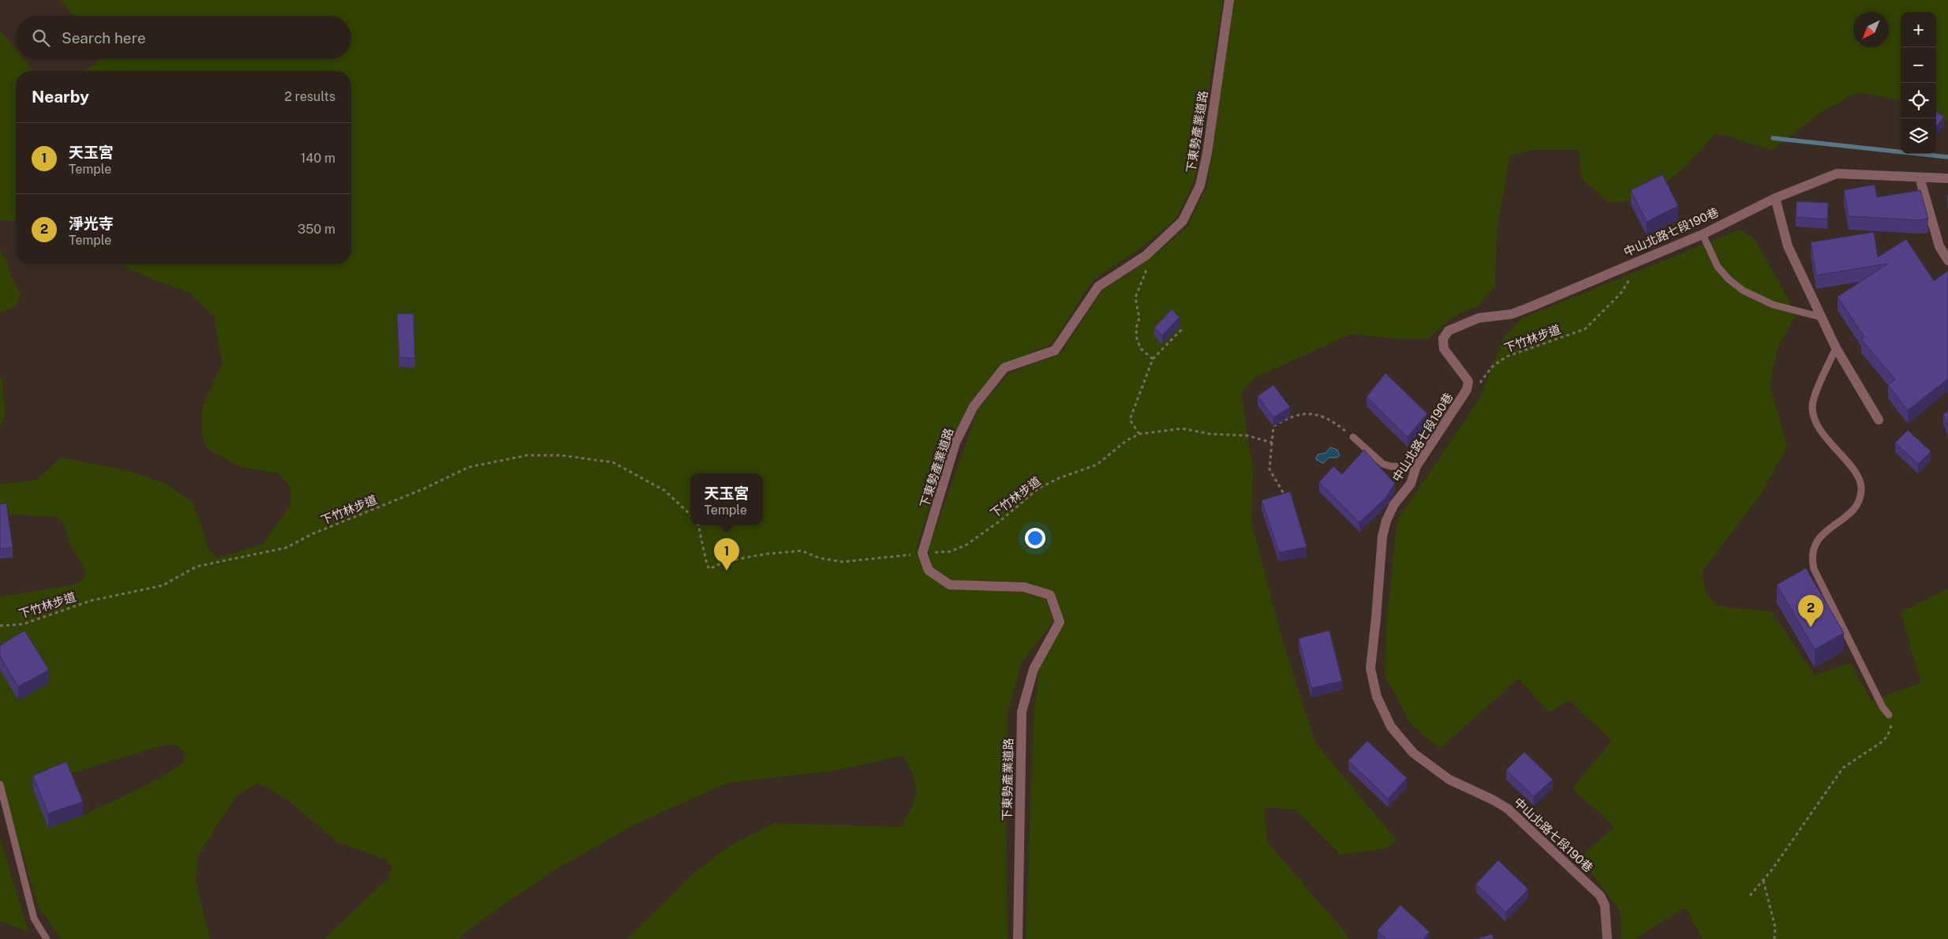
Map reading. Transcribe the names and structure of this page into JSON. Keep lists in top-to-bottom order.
{
  "streets": {
    "street": ["下東勢產業道路", "中山北路七段190巷"],
    "path": ["下竹林步道"]
  },
  "crossings": [
    ["下東勢產業道路", "下竹林步道"]
  ],
  "north": "bottom left",
  "page": {
    "map_buttons": ["+", "−"],
    "search": "Search here",
    "heading": ["Nearby", "2 results"],
    "list": [
      {
        "mark": "1",
        "name": "天玉宮",
        "note": "Temple",
        "value": "140 m"
      },
      {
        "mark": "2",
        "name": "淨光寺",
        "note": "Temple",
        "value": "350 m"
      }
    ],
    "popup": ["天玉宮", "Temple"],
    "pins": ["1", "2"]
  }
}
